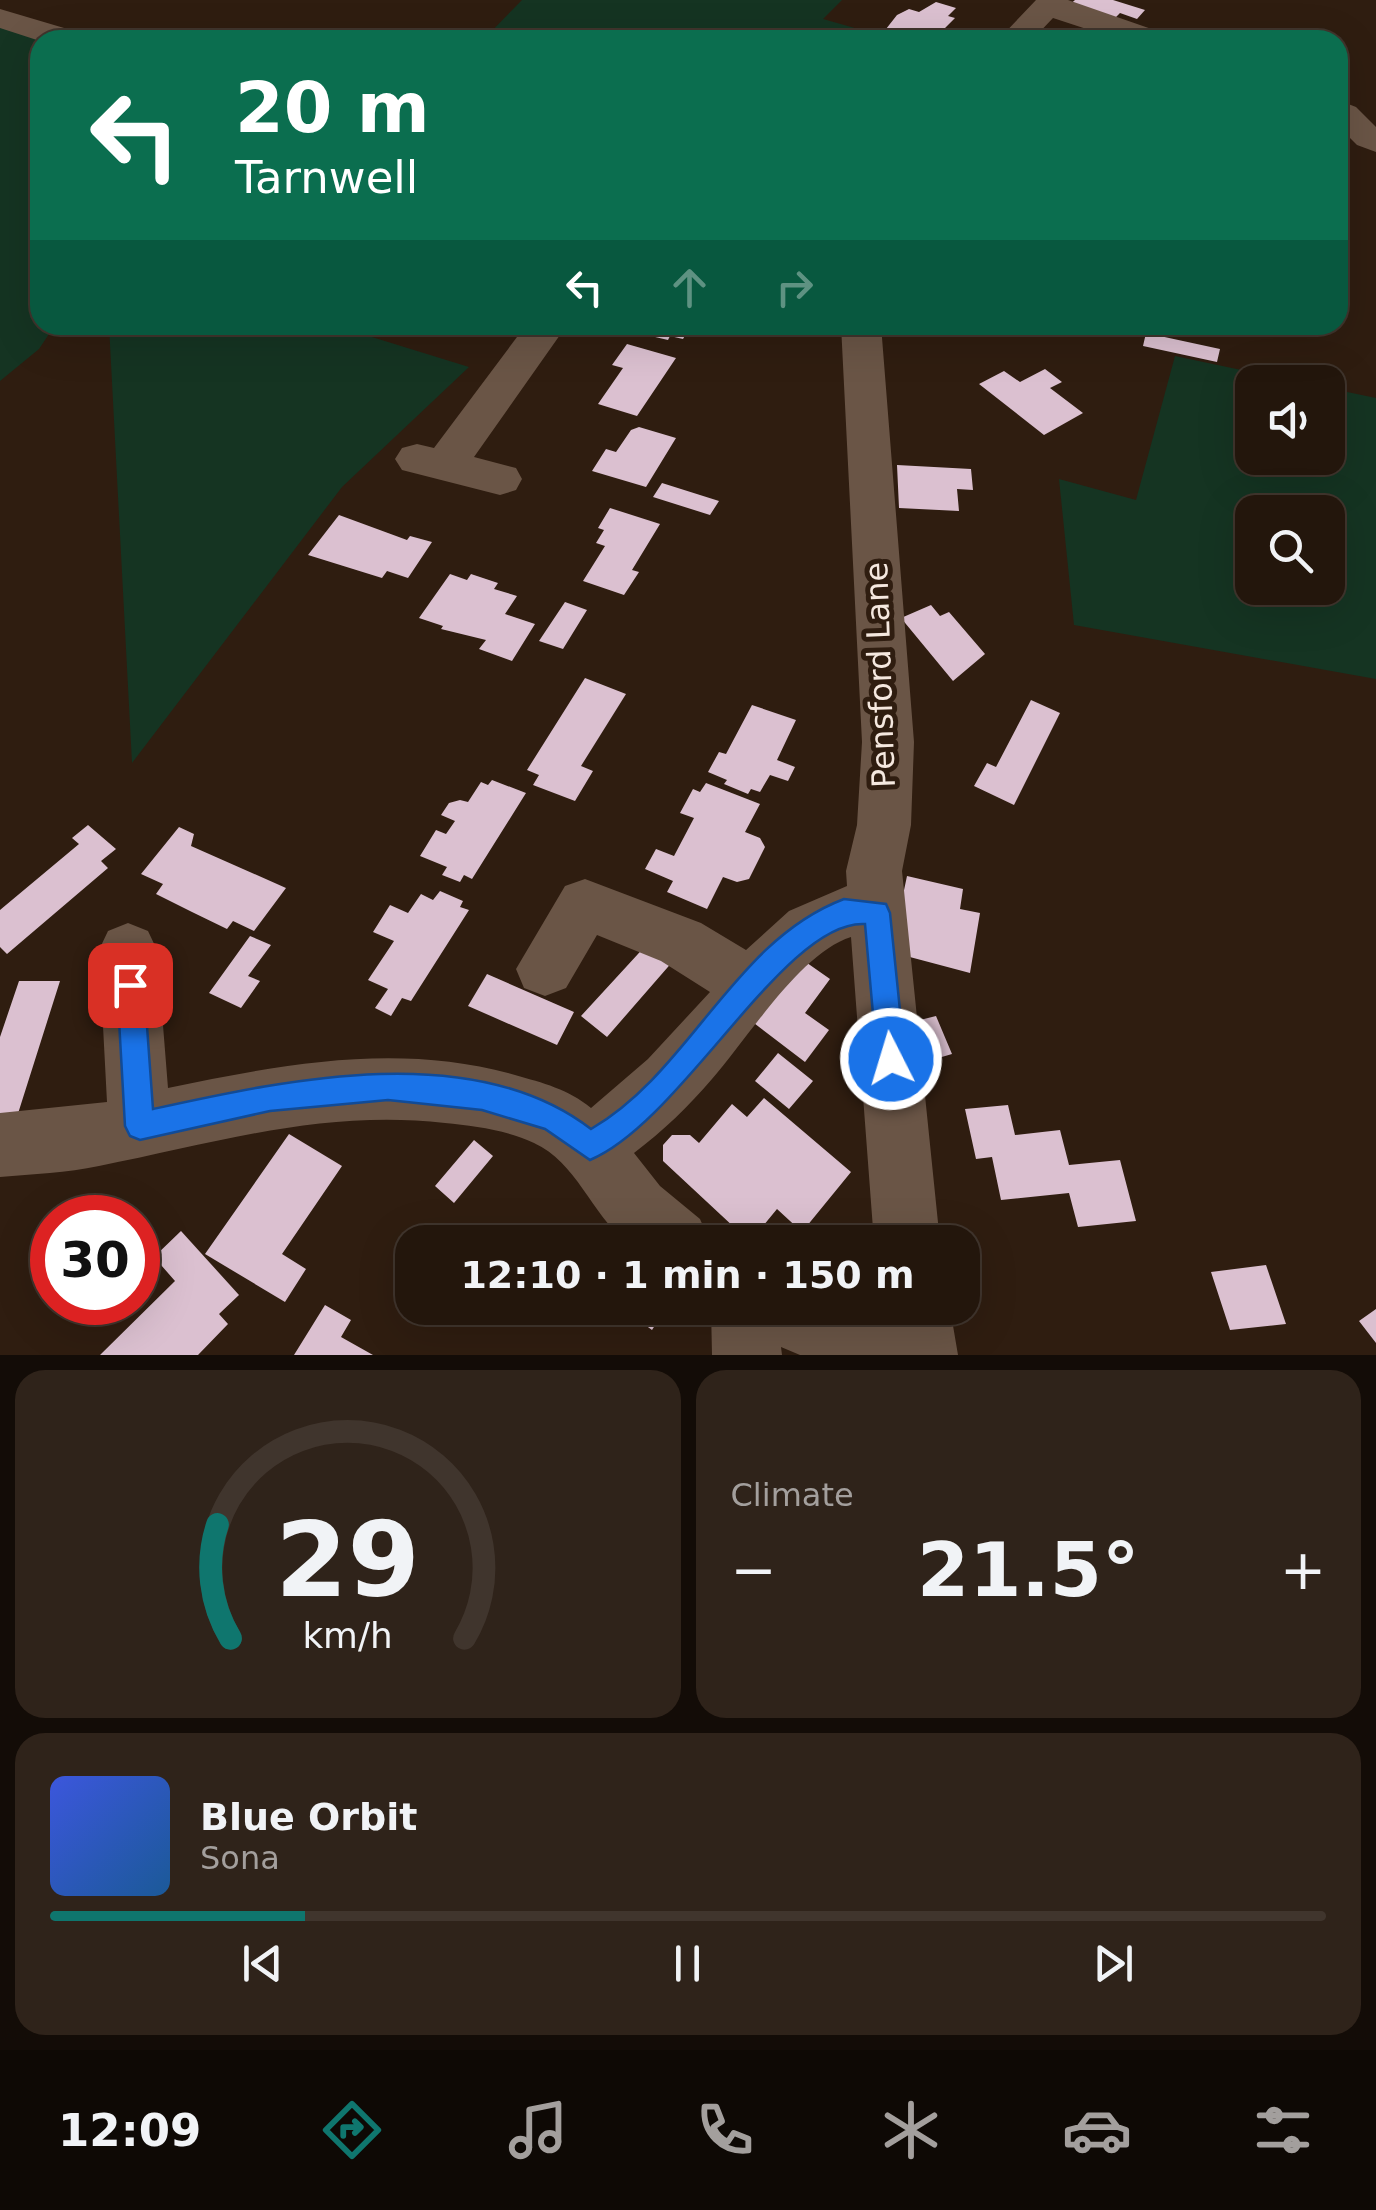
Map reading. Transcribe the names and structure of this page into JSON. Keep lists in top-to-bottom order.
{
  "streets": {
    "street": ["Pensford Lane"]
  },
  "page": {
    "turn": ["20 m", "Tarnwell"],
    "limit": "30",
    "trip": "12:10 · 1 min · 150 m",
    "tile": "Climate",
    "heat": ["−", "21.5°", "+"],
    "song": ["Blue Orbit", "Sona"],
    "tabs": "12:09",
    "gauge": ["29", "km/h"]
  }
}
